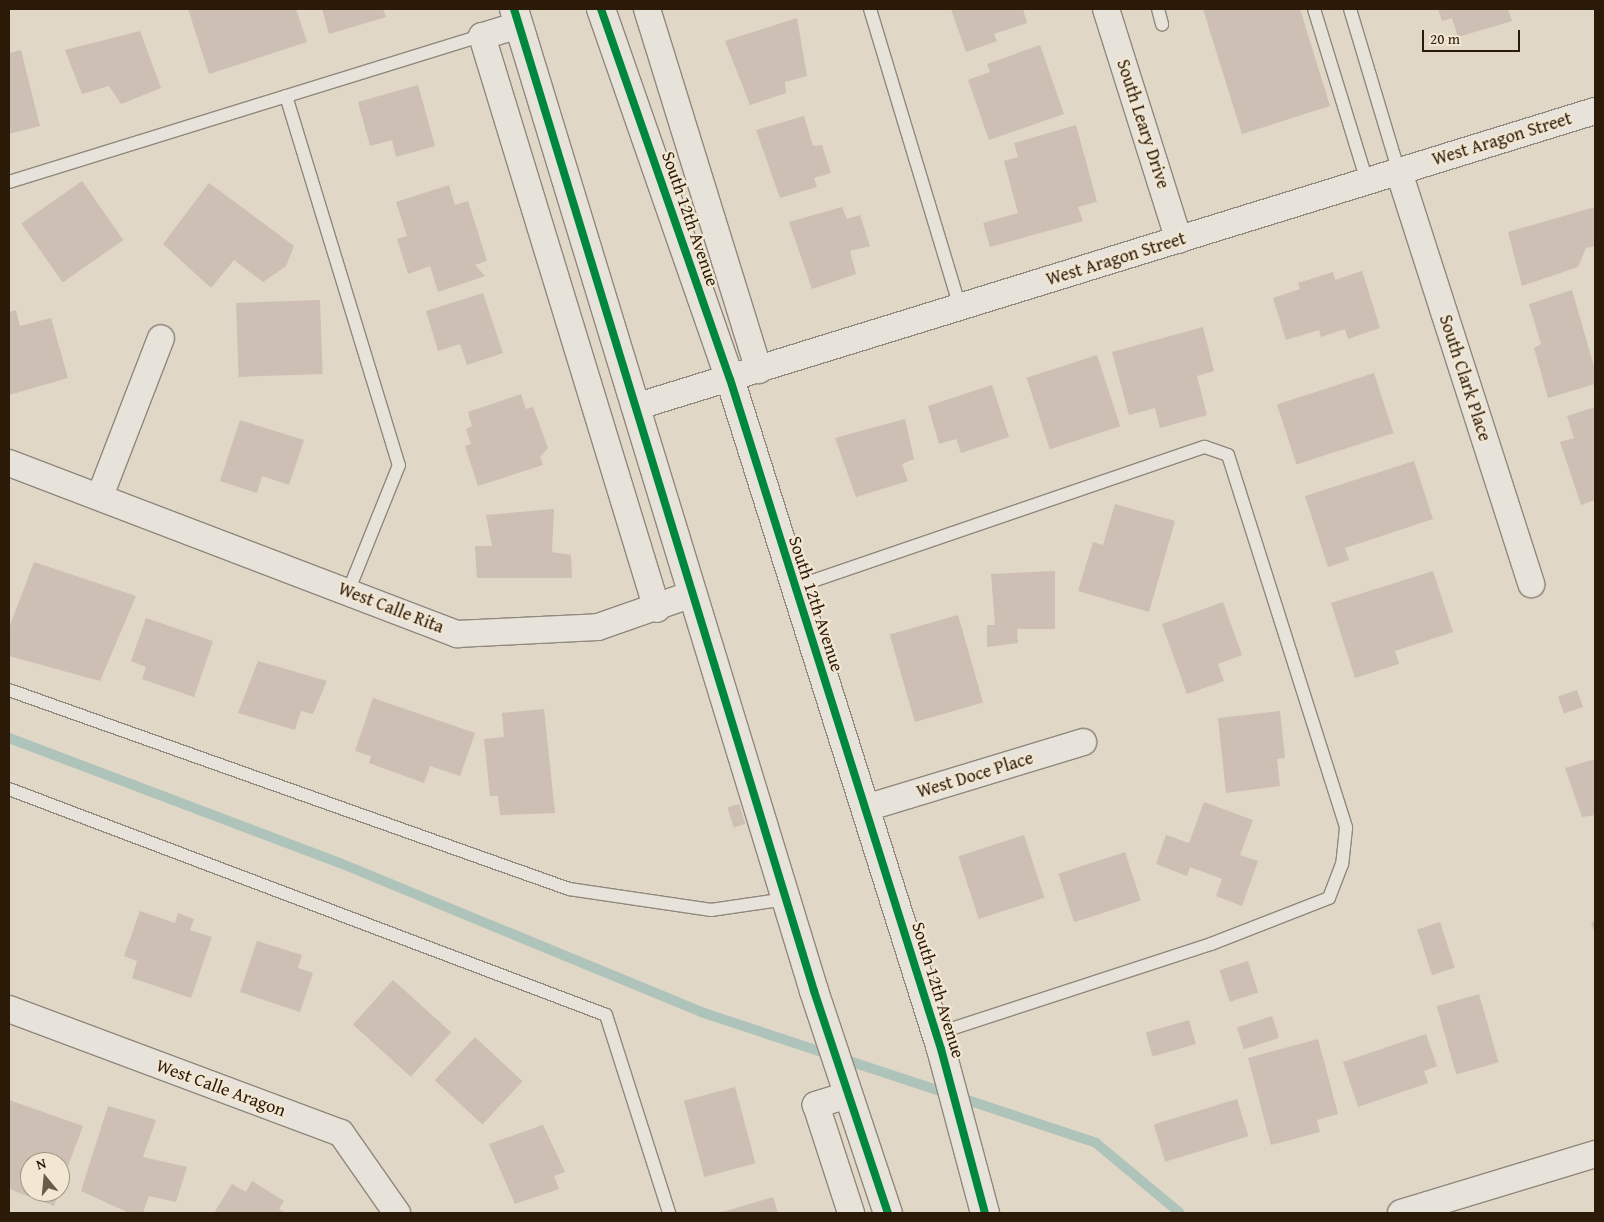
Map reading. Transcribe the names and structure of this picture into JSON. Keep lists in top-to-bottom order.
{
  "streets": {
    "street": [
      "South Leary Drive",
      "West Aragon Street",
      "South 12th Avenue",
      "South Clark Place",
      "West Calle Rita",
      "West Doce Place",
      "West Calle Aragon"
    ]
  },
  "crossings": [
    ["South Leary Drive", "West Aragon Street"],
    ["West Aragon Street", "South 12th Avenue"],
    ["West Aragon Street", "South Clark Place"],
    ["South 12th Avenue", "West Doce Place"]
  ],
  "scale_bar": "20 m",
  "north": "top"
}
